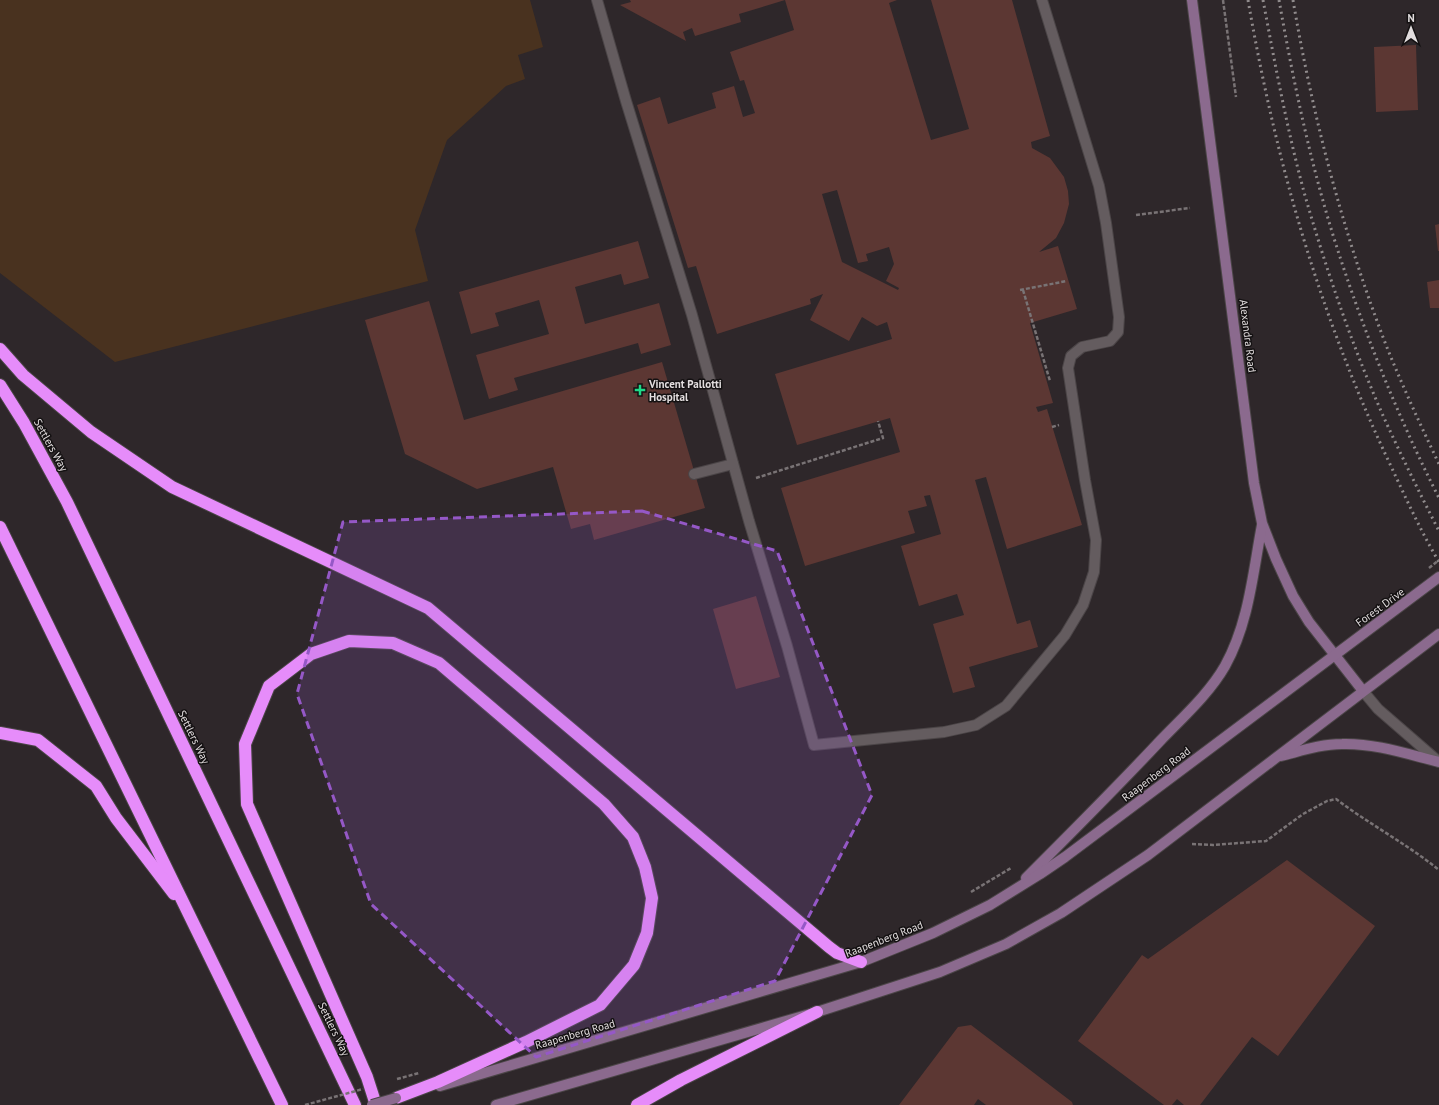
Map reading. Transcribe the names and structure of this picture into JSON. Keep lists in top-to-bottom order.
{
  "streets": {
    "highway": ["Settlers Way"],
    "main road": ["Alexandra Road", "Forest Drive", "Raapenberg Road"]
  },
  "crossings": [
    ["Alexandra Road", "Forest Drive"],
    ["Alexandra Road", "Raapenberg Road"],
    ["Forest Drive", "Raapenberg Road"]
  ],
  "places": {
    "health": ["Vincent Pallotti Hospital"]
  },
  "north": "top"
}
